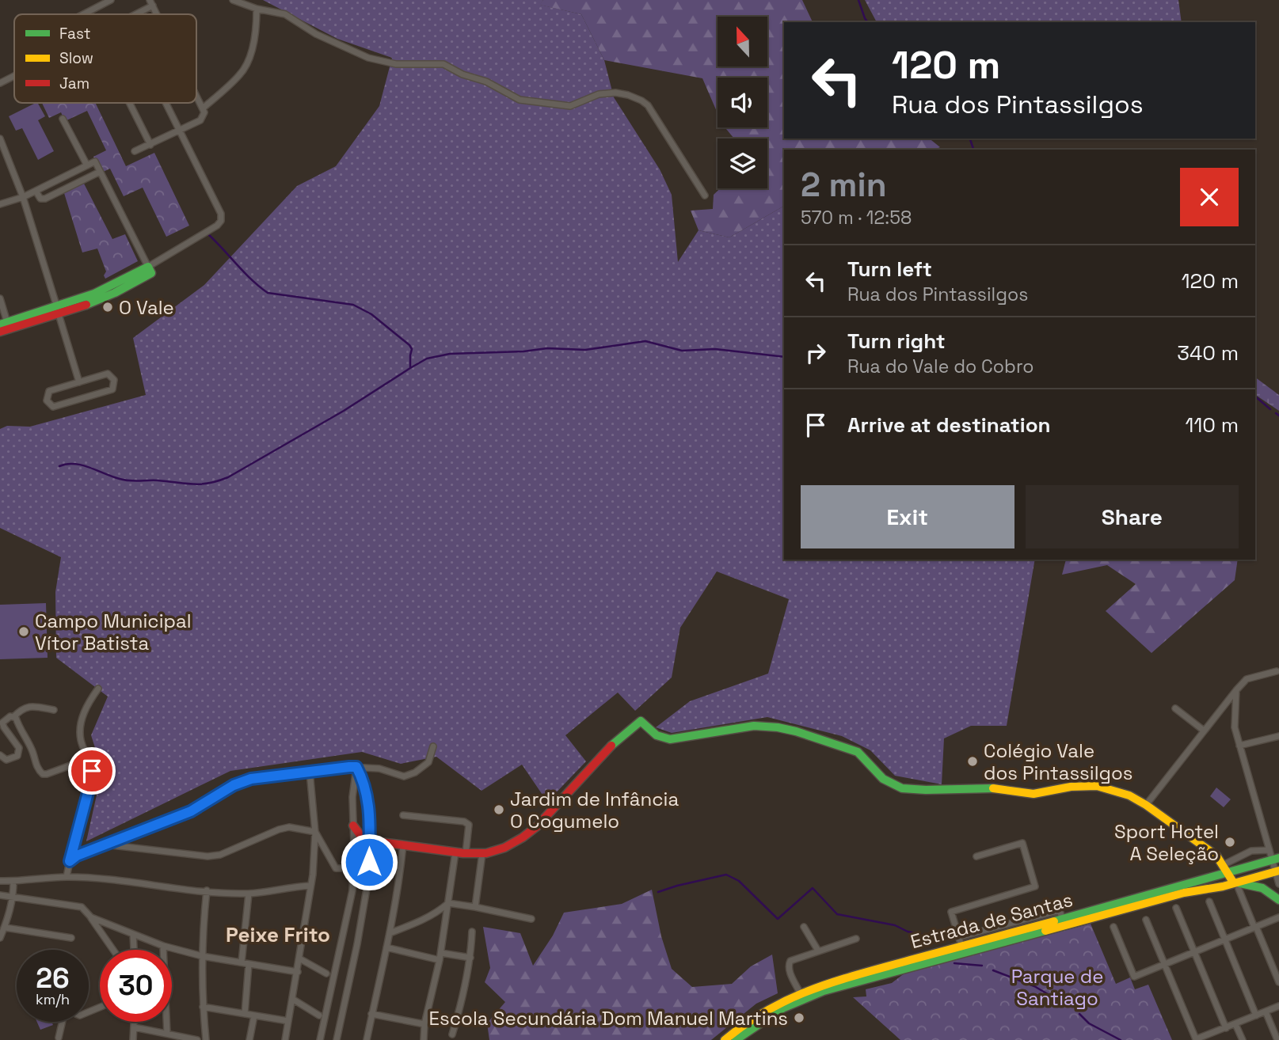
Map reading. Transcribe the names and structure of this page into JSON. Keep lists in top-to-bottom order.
{
  "streets": {
    "street": ["Estrada de Santas"]
  },
  "districts": ["Peixe Frito"],
  "parks": ["Parque de Santiago"],
  "places": [
    "O Vale",
    "Campo Municipal Vítor Batista",
    "Colégio Vale dos Pintassilgos",
    "Jardim de Infância O Cogumelo",
    "Sport Hotel A Seleção",
    "Escola Secundária Dom Manuel Martins"
  ],
  "legend": ["Fast", "Slow", "Jam"],
  "north": "top",
  "page": {
    "turn": ["120 m", "Rua dos Pintassilgos"],
    "heading": ["2 min", "570 m · 12:58"],
    "list": [
      {
        "name": "Turn left",
        "note": "Rua dos Pintassilgos",
        "value": "120 m"
      },
      {
        "name": "Turn right",
        "note": "Rua do Vale do Cobro",
        "value": "340 m"
      },
      {
        "name": "Arrive at destination",
        "value": "110 m"
      }
    ],
    "buttons": ["Exit", "Share"],
    "speed": "26 km/h",
    "limit": "30"
  }
}
